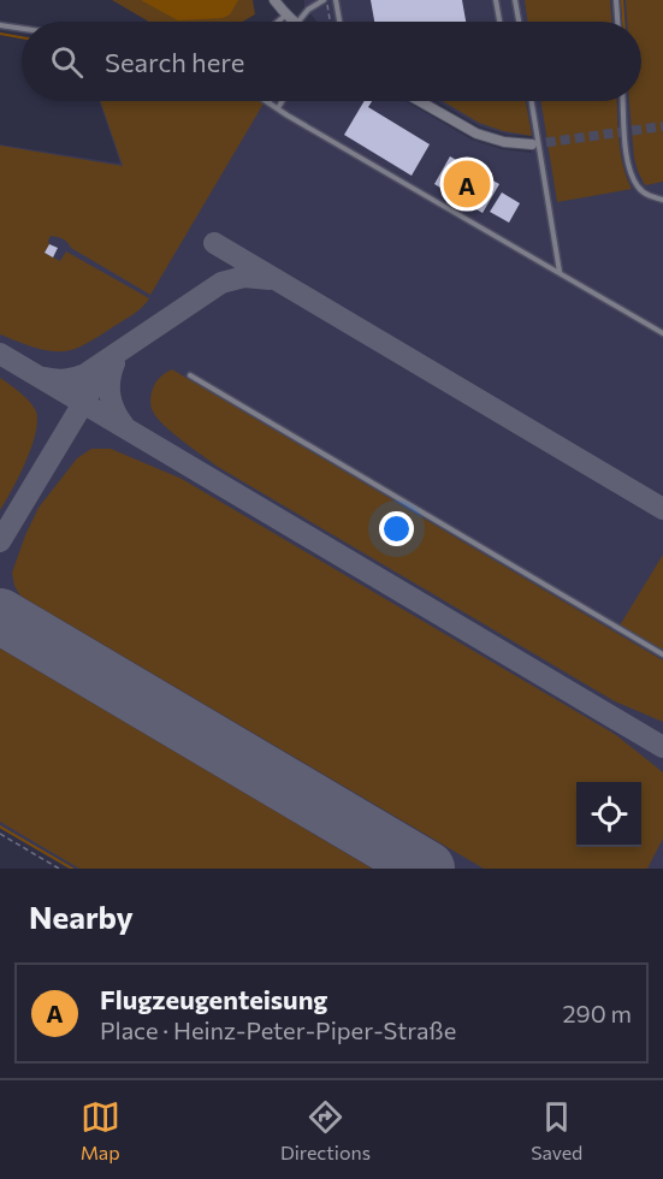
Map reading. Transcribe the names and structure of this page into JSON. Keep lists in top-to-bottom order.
{
  "page": {
    "search": "Search here",
    "pins": "A",
    "heading": "Nearby",
    "list": [
      {
        "mark": "A",
        "name": "Flugzeugenteisung",
        "note": "Place · Heinz-Peter-Piper-Straße",
        "value": "290 m"
      }
    ],
    "nav": ["Map", "Directions", "Saved"]
  }
}
